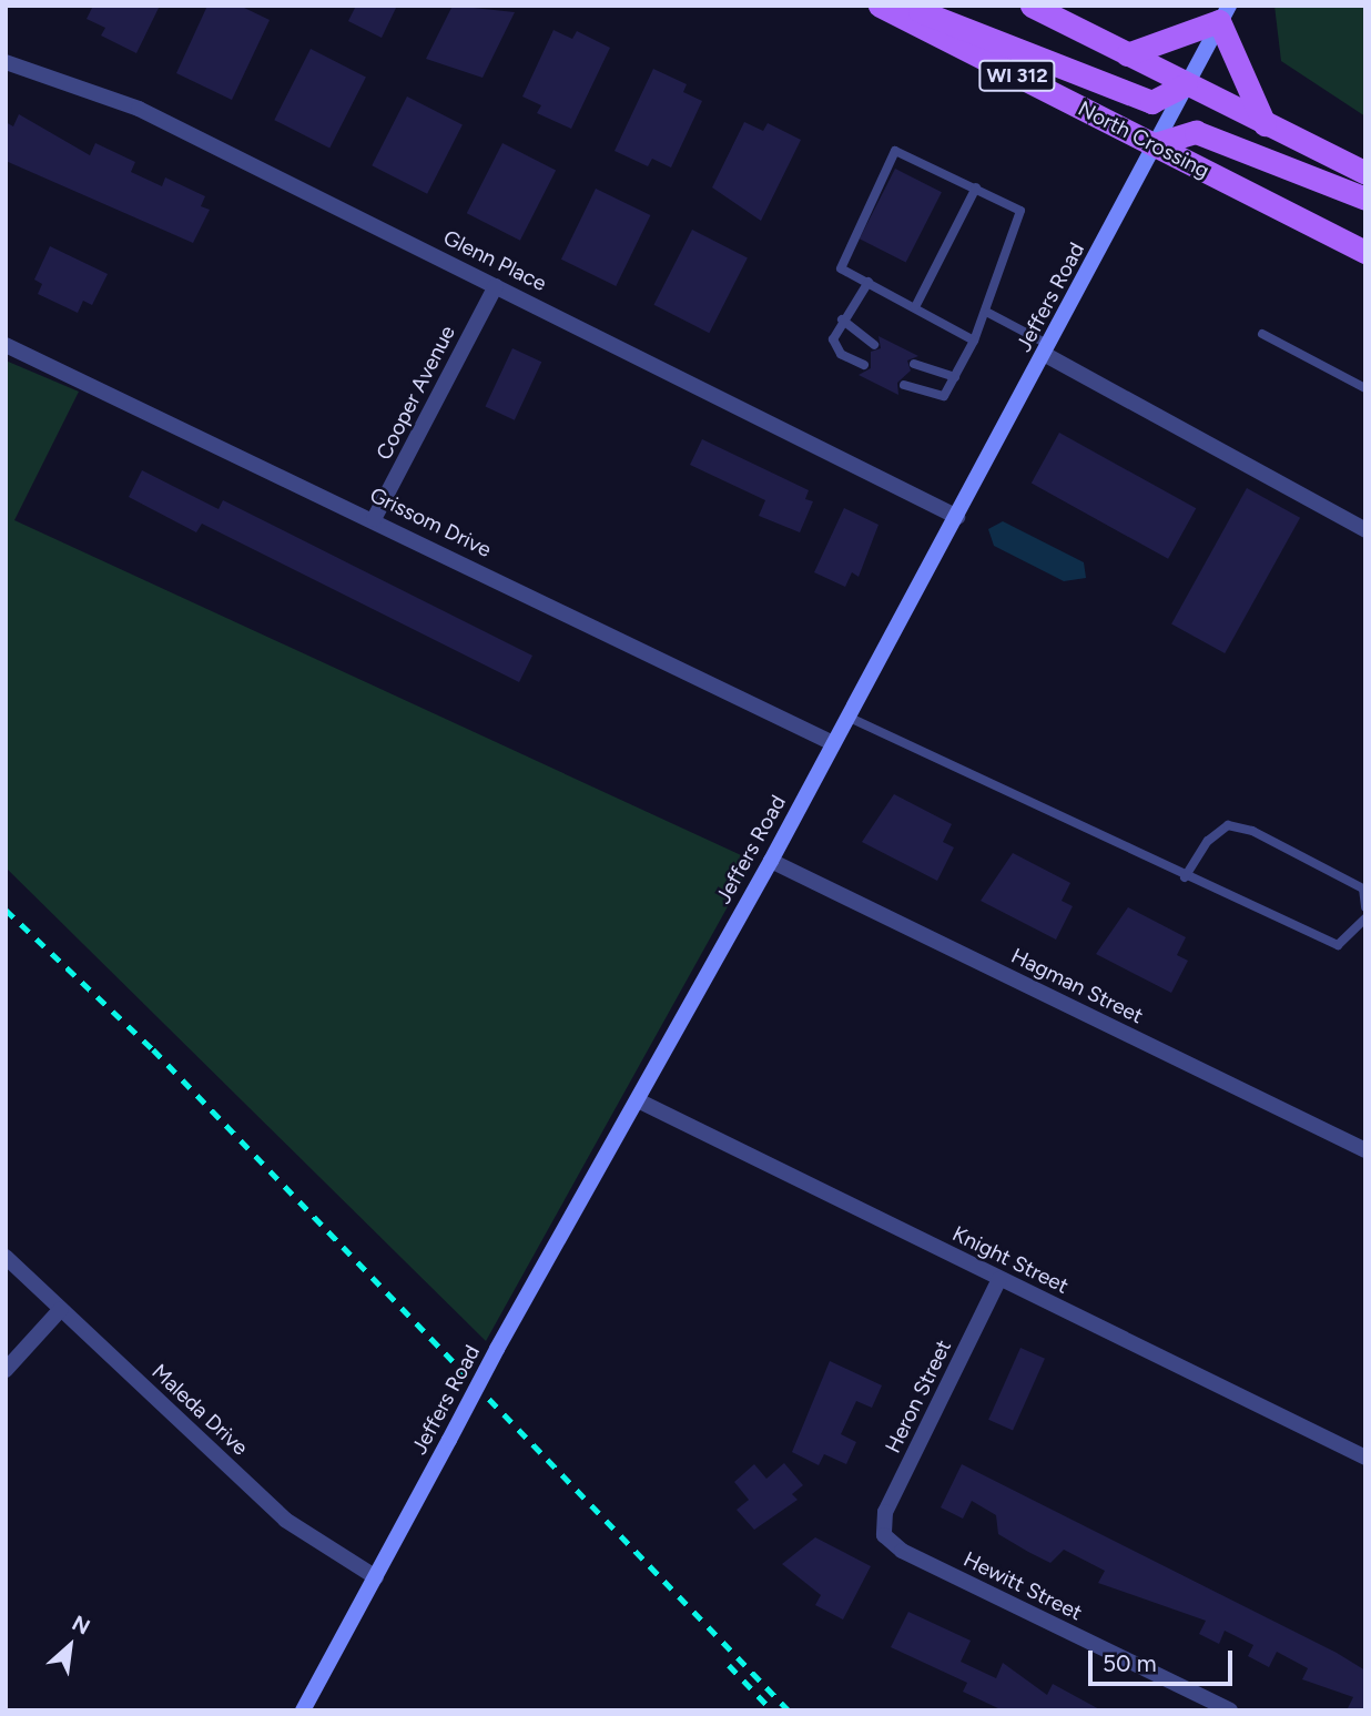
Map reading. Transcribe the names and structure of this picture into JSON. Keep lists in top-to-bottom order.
{
  "streets": {
    "main road": ["WI 312", "North Crossing", "Jeffers Road"],
    "street": [
      "Glenn Place",
      "Cooper Avenue",
      "Grissom Drive",
      "Hagman Street",
      "Knight Street",
      "Heron Street",
      "Maleda Drive",
      "Hewitt Street"
    ]
  },
  "crossings": [
    ["North Crossing", "Jeffers Road"],
    ["Glenn Place", "Jeffers Road"],
    ["Glenn Place", "Cooper Avenue"],
    ["Jeffers Road", "Grissom Drive"],
    ["Jeffers Road", "Hagman Street"],
    ["Jeffers Road", "Knight Street"],
    ["Jeffers Road", "Maleda Drive"],
    ["Cooper Avenue", "Grissom Drive"],
    ["Knight Street", "Heron Street"],
    ["Heron Street", "Hewitt Street"]
  ],
  "scale_bar": "50 m",
  "north": "top right"
}
